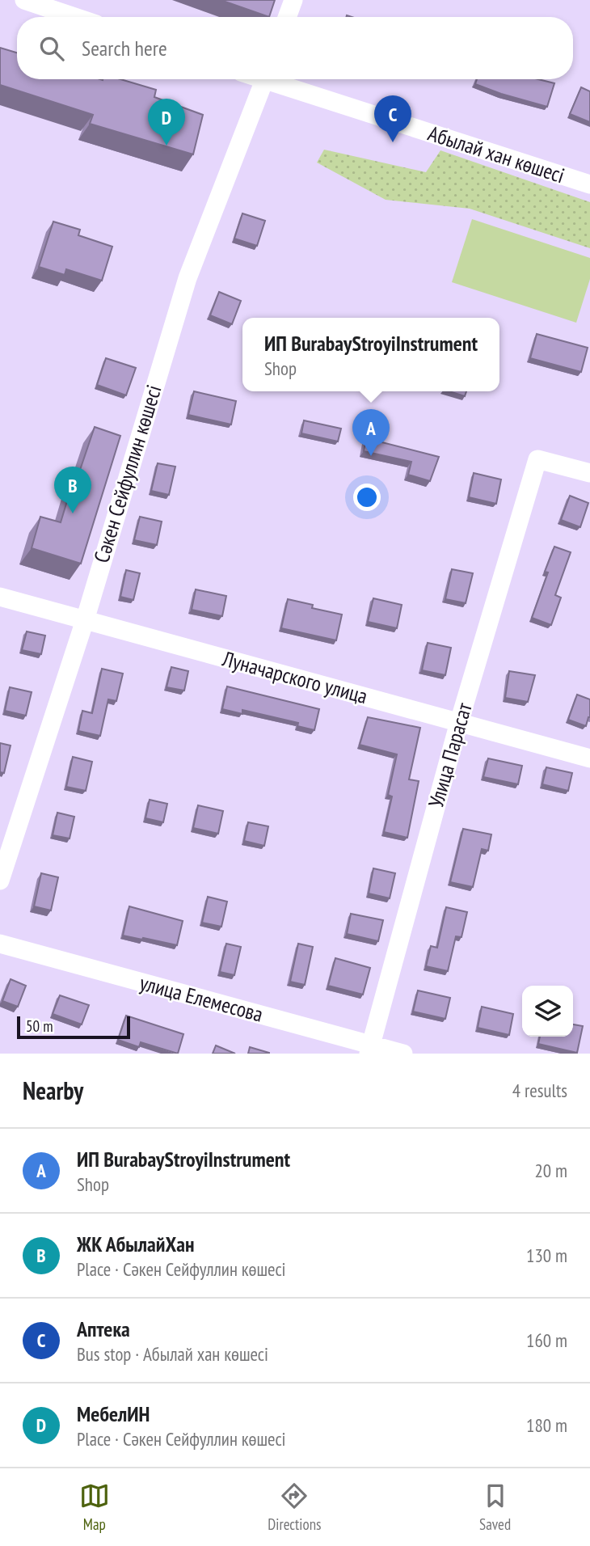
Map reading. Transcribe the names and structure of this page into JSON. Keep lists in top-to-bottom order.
{
  "streets": {
    "street": [
      "Абылай хан көшесі",
      "Сәкен Сейфуллин көшесі",
      "Луначарского улица",
      "Улица Парасат",
      "улица Елемесова"
    ]
  },
  "crossings": [
    ["Сәкен Сейфуллин көшесі", "Луначарского улица"],
    ["Луначарского улица", "Улица Парасат"],
    ["Улица Парасат", "улица Елемесова"]
  ],
  "scale_bar": "50 m",
  "page": {
    "search": "Search here",
    "pins": [
      "C",
      "D",
      "A",
      "B"
    ],
    "popup": ["ИП BurabayStroyiInstrument", "Shop"],
    "scale": "50 m",
    "heading": ["Nearby", "4 results"],
    "list": [
      {
        "mark": "A",
        "name": "ИП BurabayStroyiInstrument",
        "note": "Shop",
        "value": "20 m"
      },
      {
        "mark": "B",
        "name": "ЖК АбылайХан",
        "note": "Place · Сәкен Сейфуллин көшесі",
        "value": "130 m"
      },
      {
        "mark": "C",
        "name": "Аптека",
        "note": "Bus stop · Абылай хан көшесі",
        "value": "160 m"
      },
      {
        "mark": "D",
        "name": "МебелИН",
        "note": "Place · Сәкен Сейфуллин көшесі",
        "value": "180 m"
      }
    ],
    "nav": ["Map", "Directions", "Saved"]
  }
}
